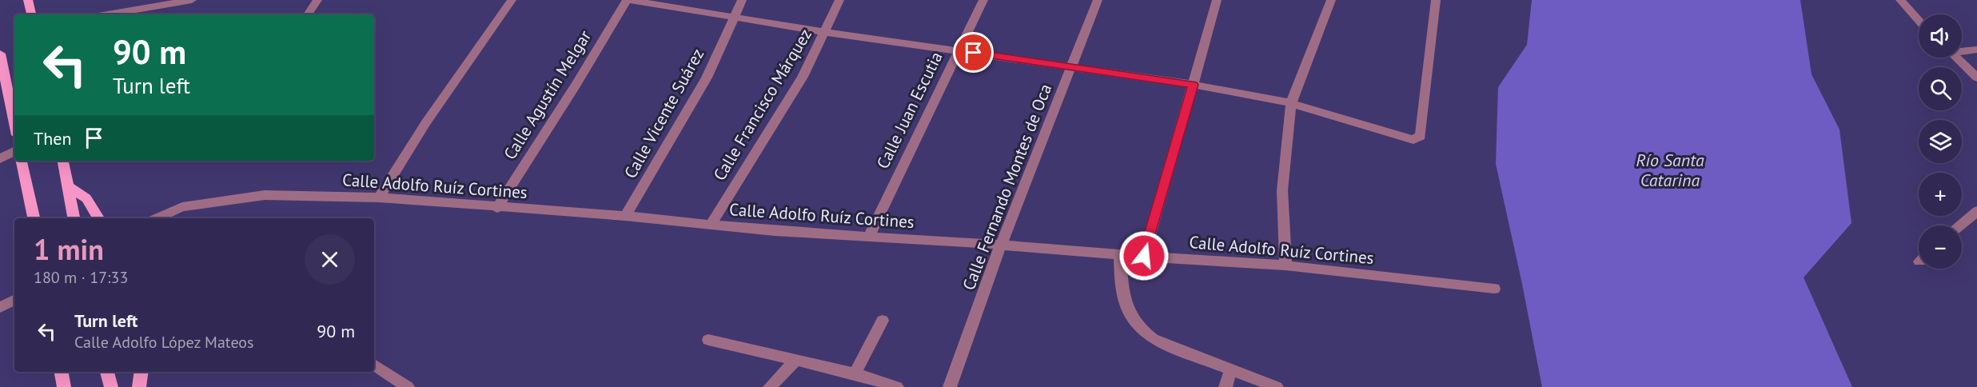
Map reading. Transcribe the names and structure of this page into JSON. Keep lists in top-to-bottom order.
{
  "streets": {
    "street": [
      "Calle Agustín Melgar",
      "Calle Francisco Márquez",
      "Calle Juan Escutia",
      "Calle Vicente Suárez",
      "Calle Adolfo Ruíz Cortines",
      "Calle Fernando Montes de Oca"
    ]
  },
  "crossings": [
    ["Calle Agustín Melgar", "Calle Adolfo Ruíz Cortines"],
    ["Calle Francisco Márquez", "Calle Adolfo Ruíz Cortines"],
    ["Calle Juan Escutia", "Calle Adolfo Ruíz Cortines"],
    ["Calle Vicente Suárez", "Calle Adolfo Ruíz Cortines"],
    ["Calle Adolfo Ruíz Cortines", "Calle Fernando Montes de Oca"]
  ],
  "water": ["Río Santa Catarina"],
  "page": {
    "map_buttons": ["+", "−"],
    "turn": ["90 m", "Turn left"],
    "then": "Then",
    "heading": ["1 min", "180 m · 17:33"],
    "list": [
      {
        "name": "Turn left",
        "note": "Calle Adolfo López Mateos",
        "value": "90 m"
      }
    ]
  }
}
